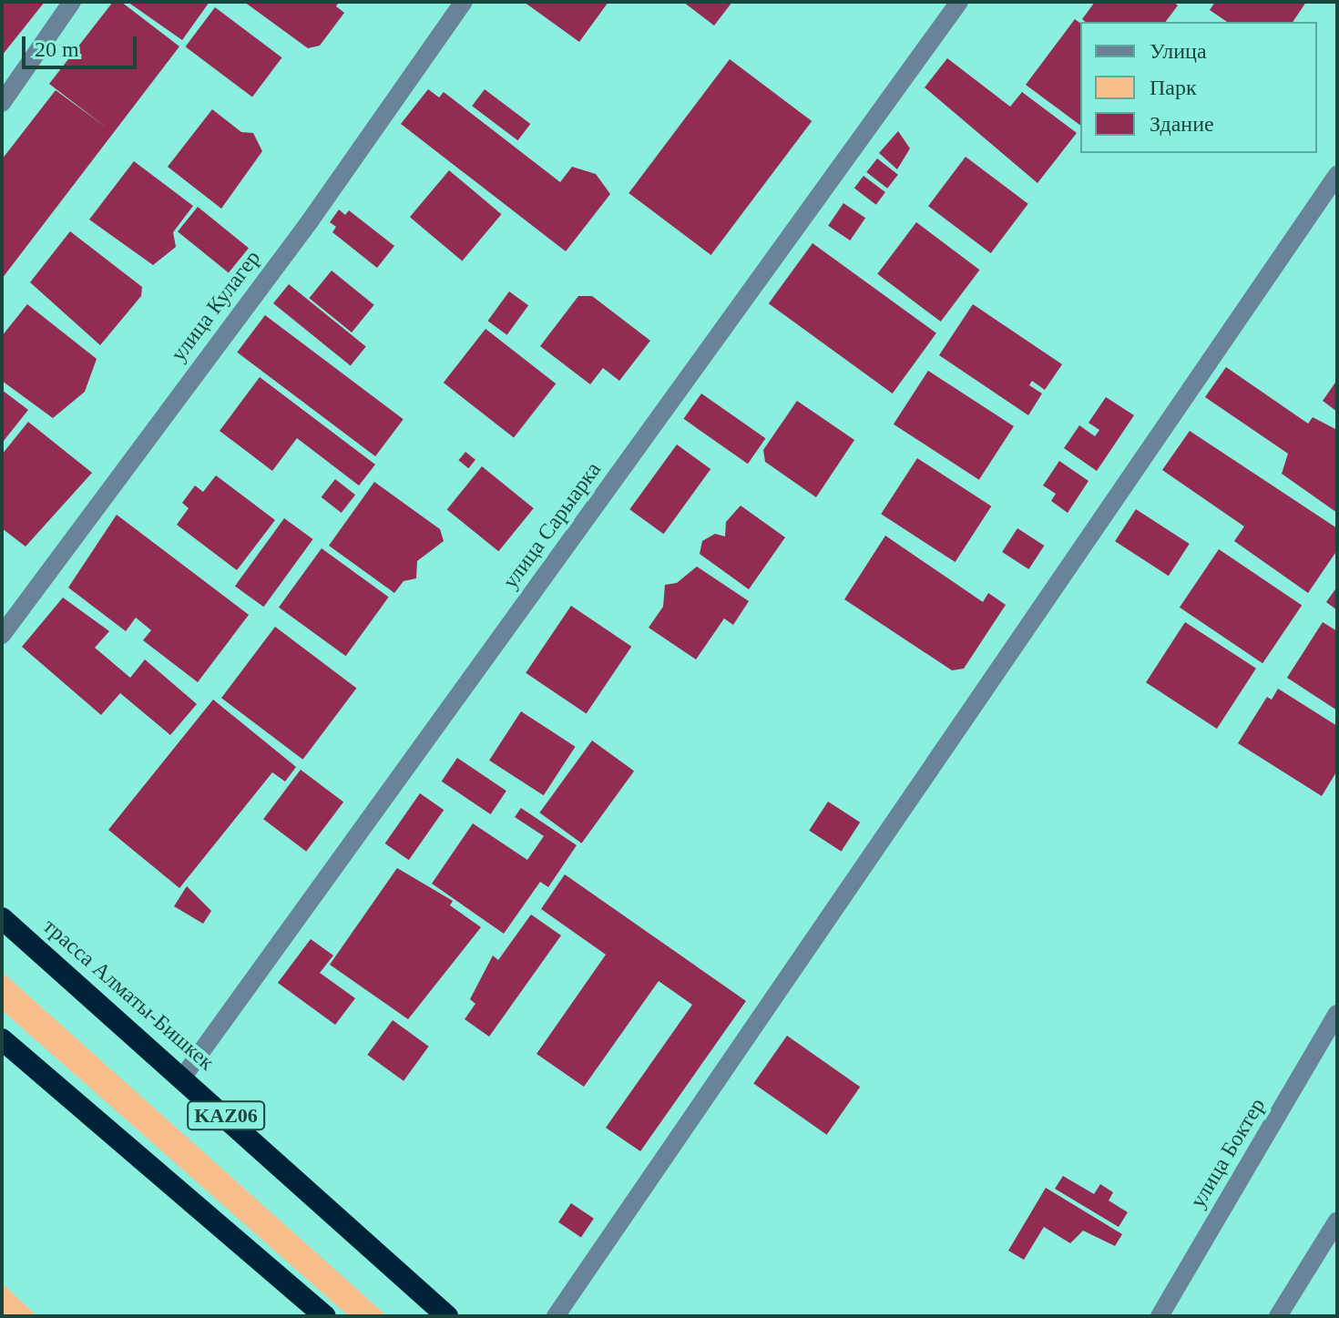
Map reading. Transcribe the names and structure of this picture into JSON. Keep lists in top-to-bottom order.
{
  "streets": {
    "highway": ["трасса Алматы-Бишкек", "KАZ06"],
    "street": ["улица Кулагер", "улица Сарыарка", "улица Боктер"]
  },
  "crossings": [
    ["улица Сарыарка", "трасса Алматы-Бишкек"]
  ],
  "legend": ["Улица", "Парк", "Здание"],
  "scale_bar": "20 m"
}
